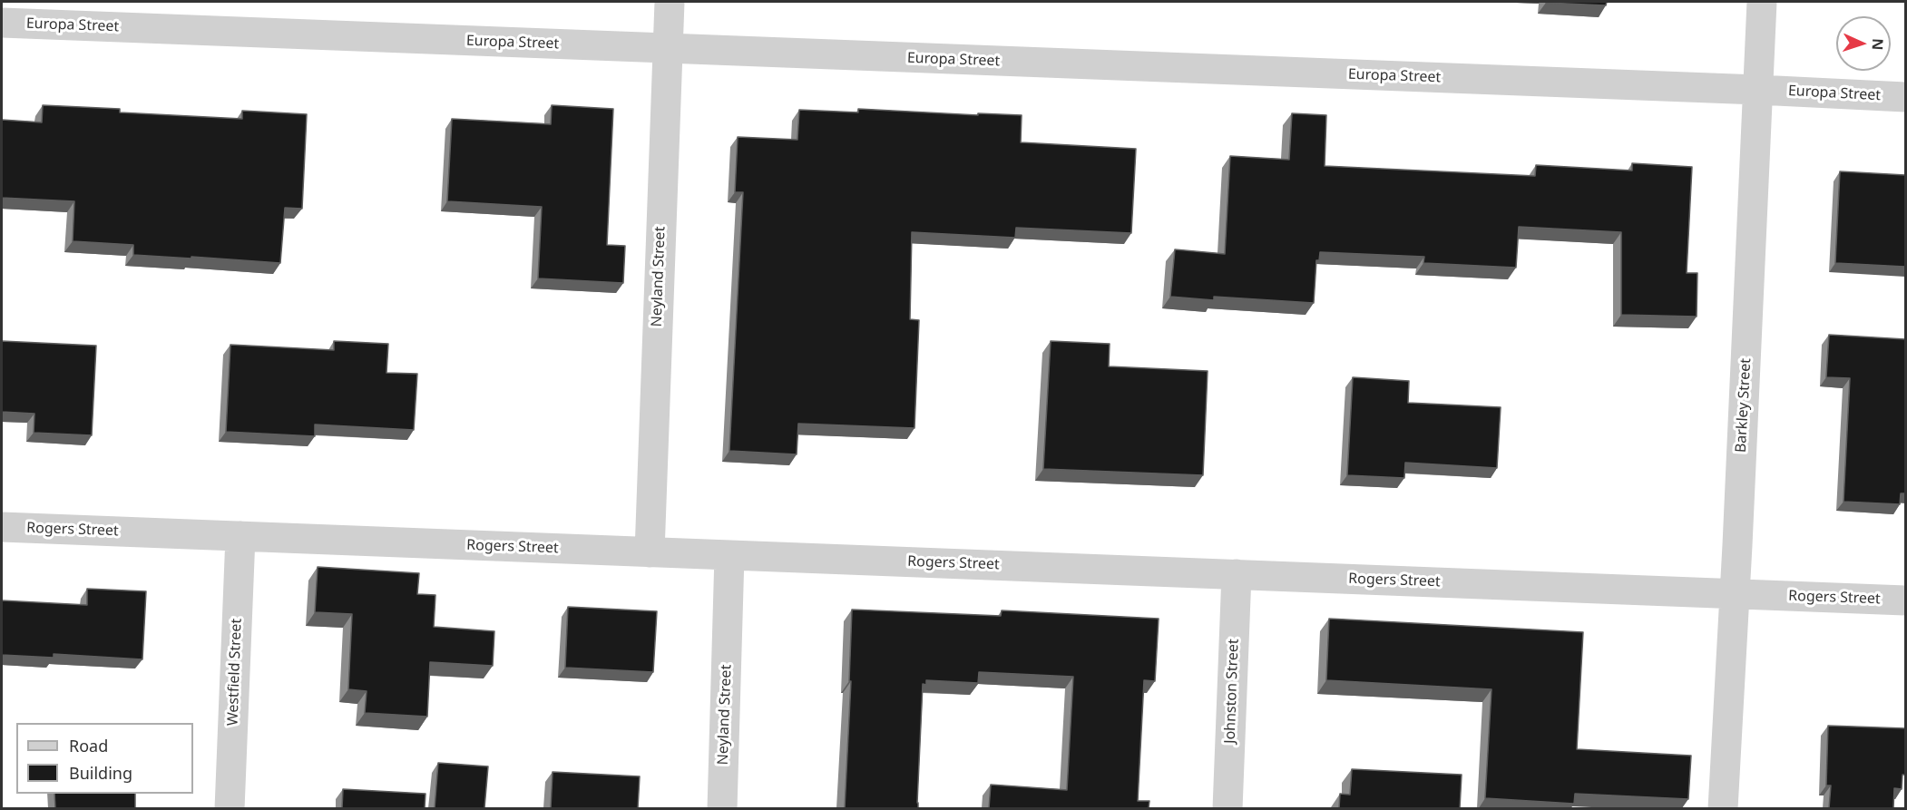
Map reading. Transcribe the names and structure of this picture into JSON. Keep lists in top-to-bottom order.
{
  "streets": {
    "street": [
      "Europa Street",
      "Neyland Street",
      "Barkley Street",
      "Rogers Street",
      "Westfield Street",
      "Johnston Street"
    ]
  },
  "crossings": [
    ["Europa Street", "Neyland Street"],
    ["Europa Street", "Barkley Street"],
    ["Neyland Street", "Rogers Street"],
    ["Barkley Street", "Rogers Street"],
    ["Rogers Street", "Westfield Street"],
    ["Rogers Street", "Johnston Street"]
  ],
  "legend": ["Road", "Building"],
  "north": "right"
}
